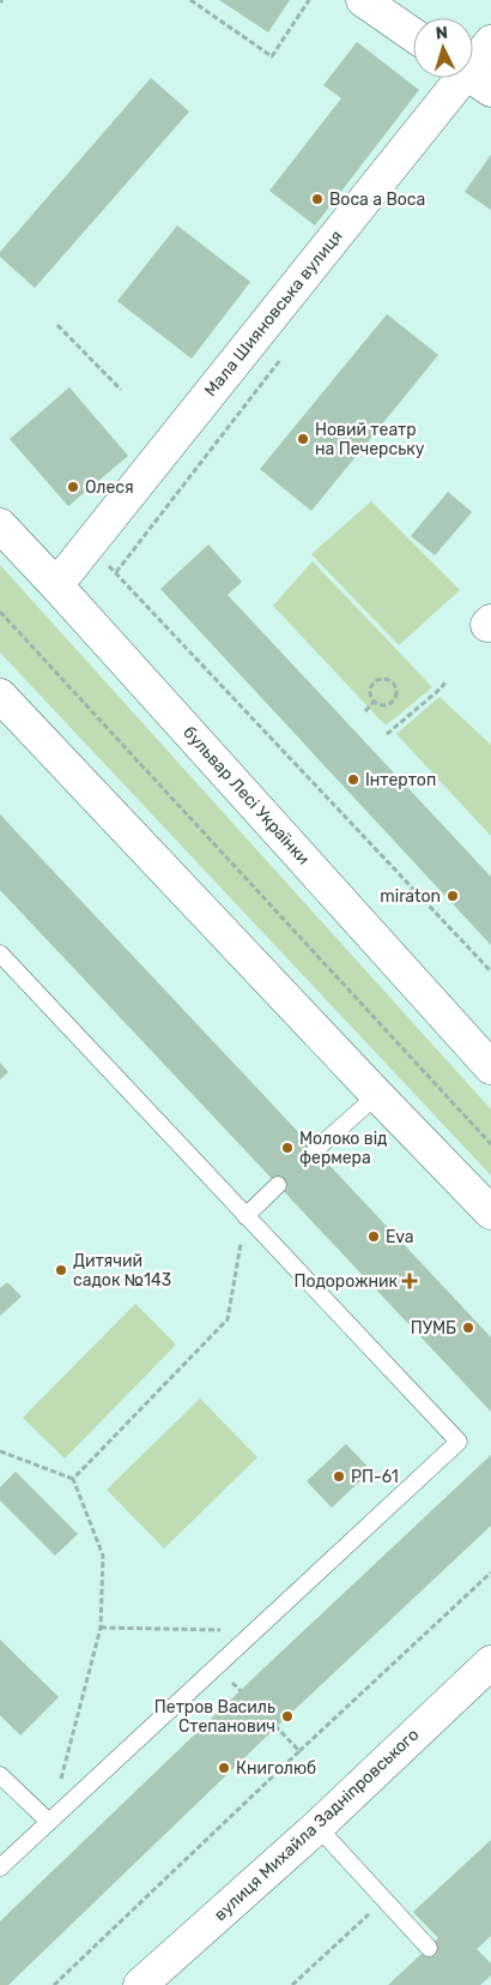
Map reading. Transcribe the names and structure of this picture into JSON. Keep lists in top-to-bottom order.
{
  "streets": {
    "main road": ["Мала Шияновська вулиця", "бульвар Лесі Українки", "вулиця Михайла Задніпровського"]
  },
  "crossings": [
    ["Мала Шияновська вулиця", "бульвар Лесі Українки"]
  ],
  "places": {
    "other": [
      "Boca a Boca",
      "Новий театр на Печерську",
      "Олеся",
      "Інтертоп",
      "miraton",
      "Молоко від фермера",
      "Eva",
      "Дитячий садок №143",
      "ПУМБ",
      "РП-61",
      "Петров Василь Степанович",
      "Книголюб"
    ],
    "health": ["Подорожник"]
  },
  "north": "top"
}
